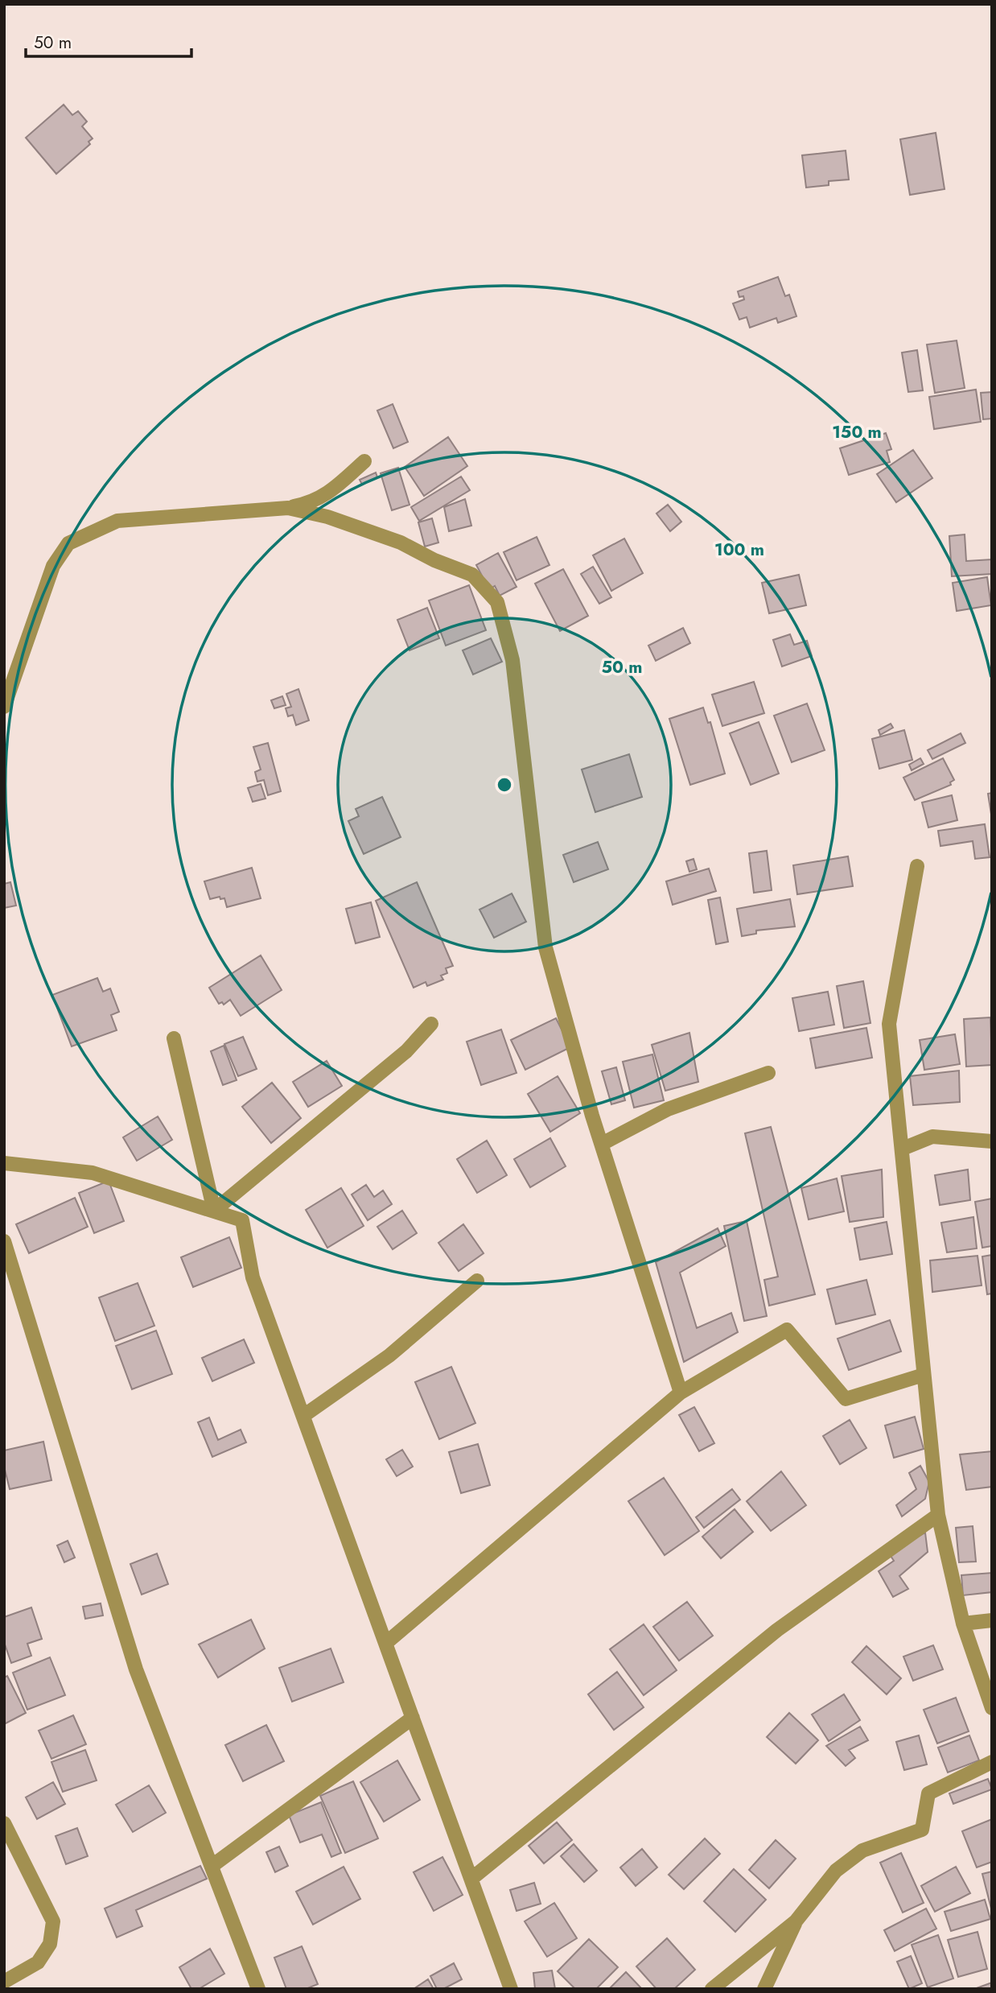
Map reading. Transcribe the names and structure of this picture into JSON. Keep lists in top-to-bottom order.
{
  "scale_bar": "50 m",
  "rings": ["150 m", "100 m", "50 m"]
}
